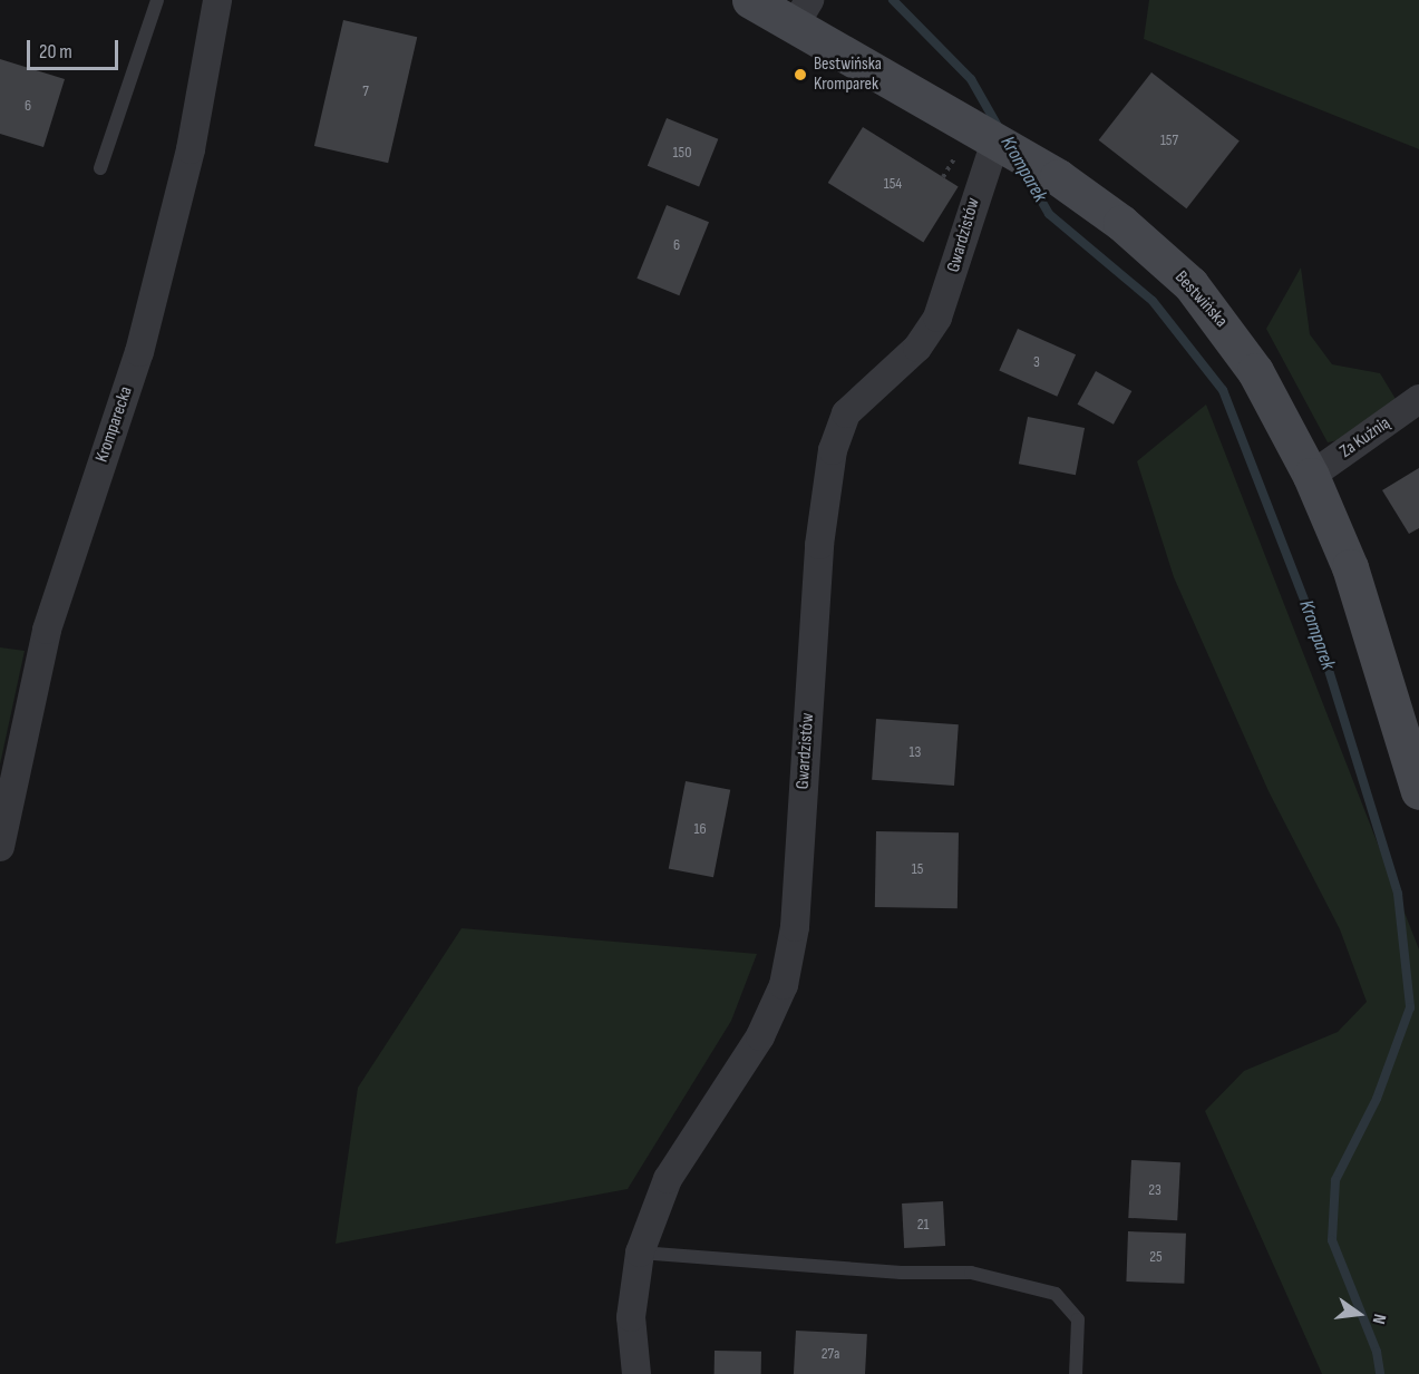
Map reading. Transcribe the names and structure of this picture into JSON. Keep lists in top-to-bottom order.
{
  "streets": {
    "street": [
      "Gwardzistów",
      "Bestwińska",
      "Kromparecka",
      "Za Kuźnią"
    ]
  },
  "crossings": [
    ["Gwardzistów", "Bestwińska"],
    ["Bestwińska", "Za Kuźnią"]
  ],
  "water": ["Kromparek"],
  "places": ["Bestwińska Kromparek"],
  "house_numbers": [
    "7",
    "6",
    "157",
    "150",
    "154",
    "6",
    "3",
    "13",
    "16",
    "15",
    "23",
    "21",
    "25",
    "27a"
  ],
  "scale_bar": "20 m",
  "north": "right"
}
